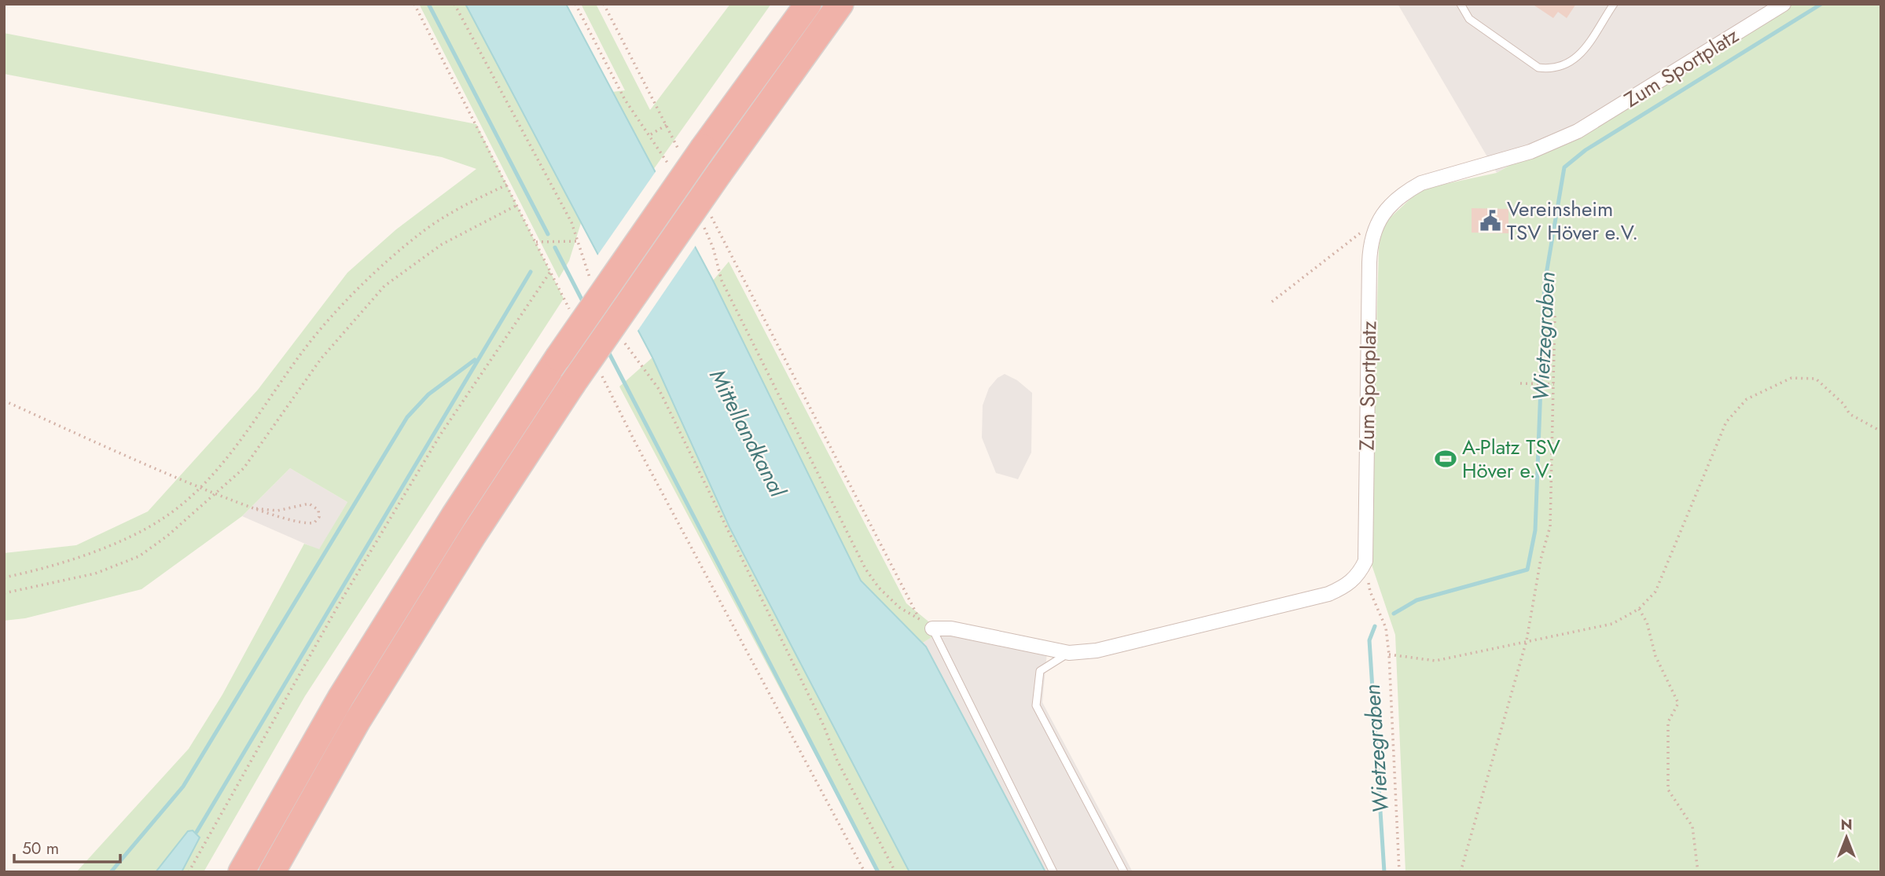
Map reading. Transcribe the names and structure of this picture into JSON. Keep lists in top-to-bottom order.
{
  "streets": {
    "street": ["Zum Sportplatz"]
  },
  "water": ["Wietzegraben", "Mittellandkanal"],
  "places": {
    "public building": ["Vereinsheim TSV Höver e.V."],
    "sports": ["A-Platz TSV Höver e.V."]
  },
  "scale_bar": "50 m",
  "north": "top"
}
